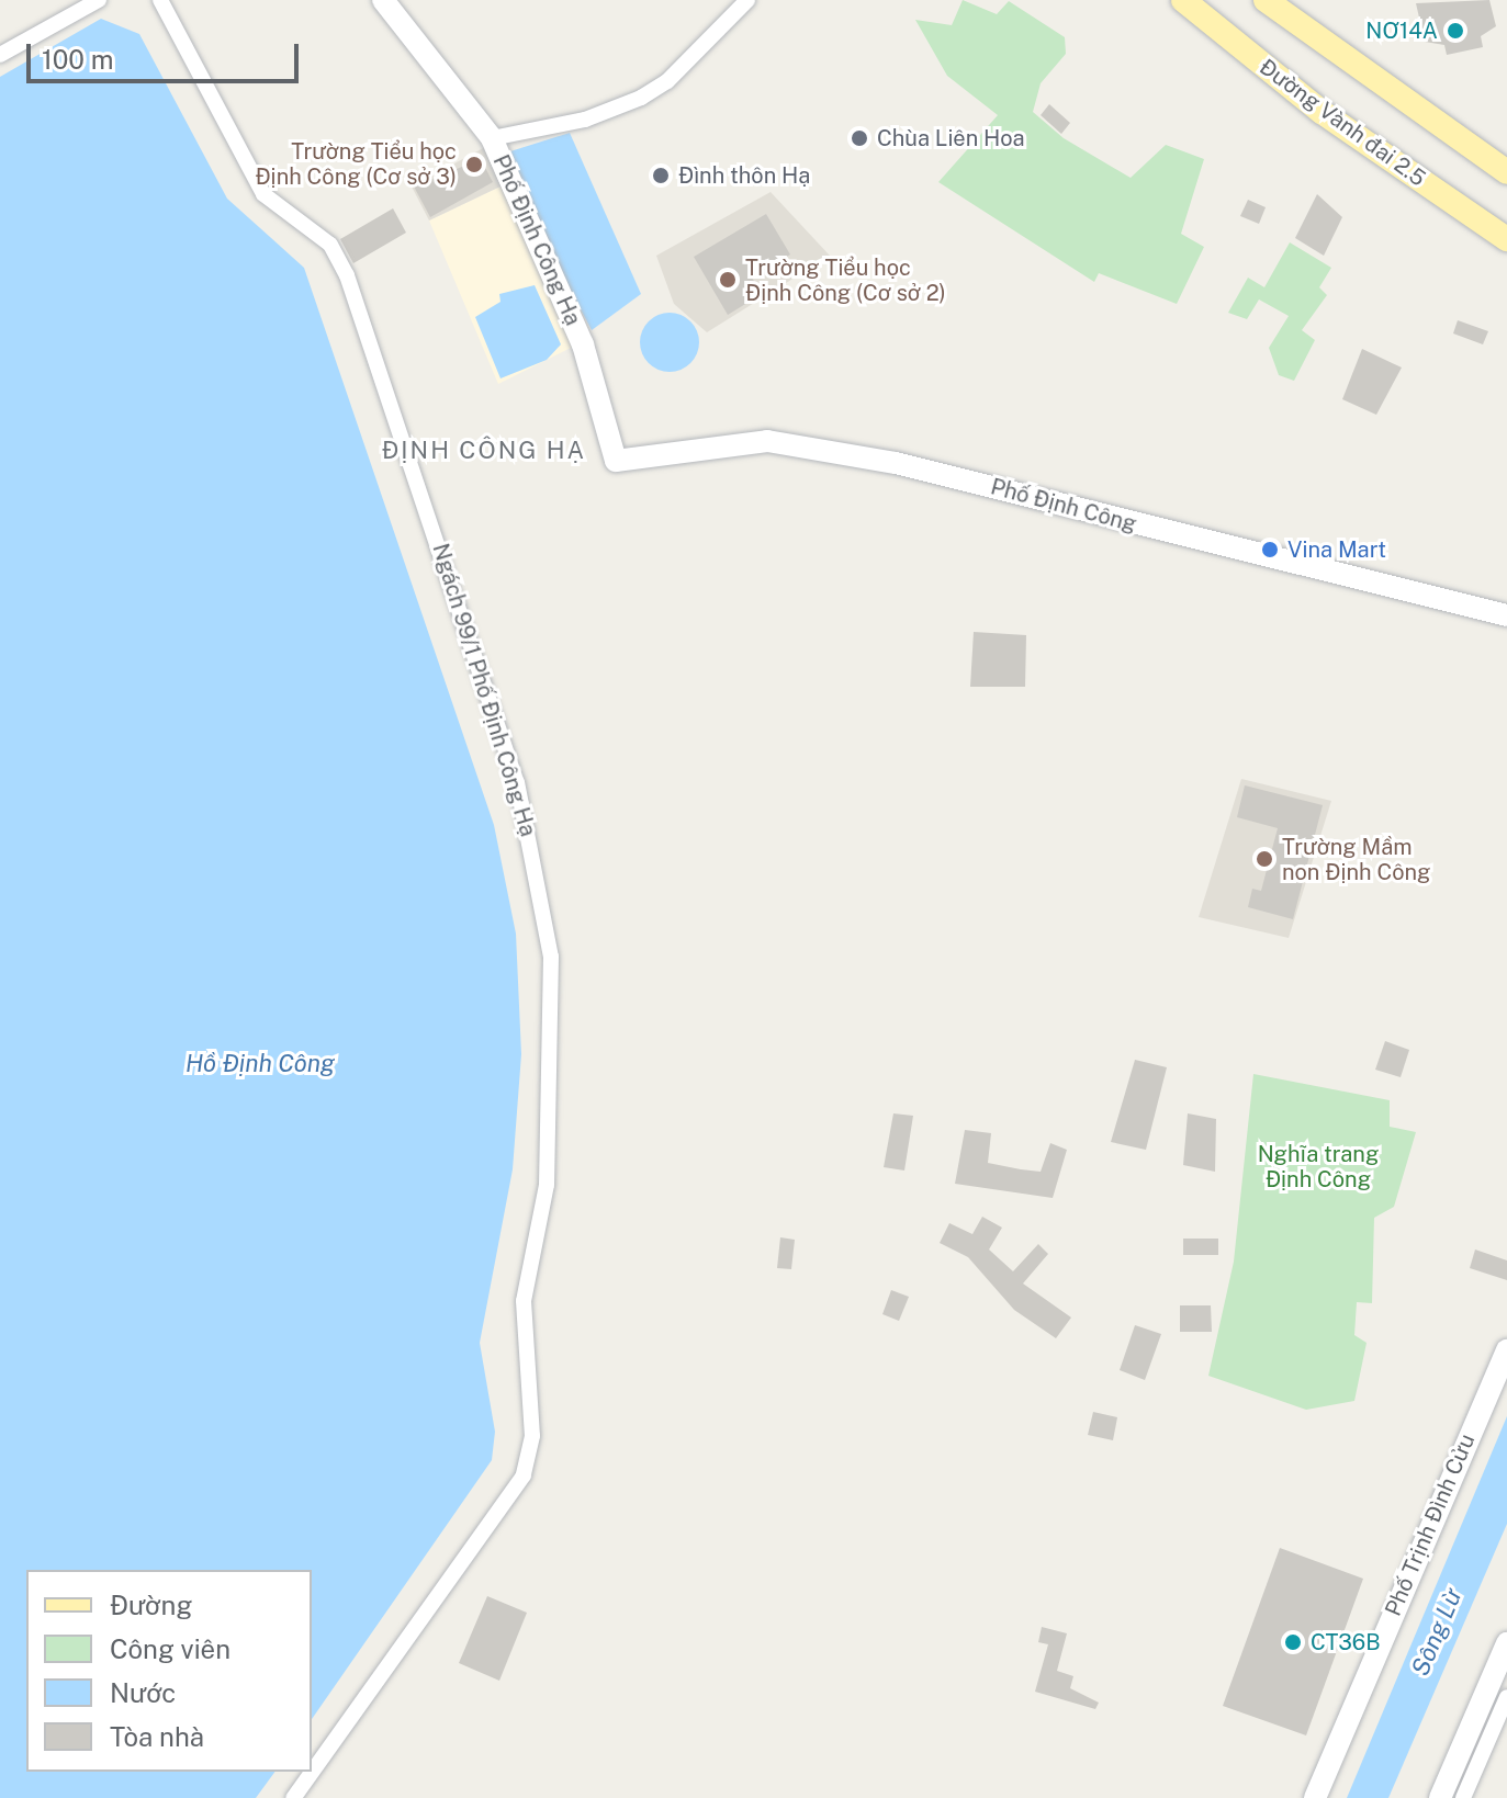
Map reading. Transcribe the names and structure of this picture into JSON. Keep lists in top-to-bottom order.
{
  "streets": {
    "main road": ["Đường Vành đai 2.5"],
    "street": [
      "Phố Định Công Hạ",
      "Phố Định Công",
      "Ngách 99/1 Phố Định Công Hạ",
      "Phố Trịnh Đình Cửu"
    ]
  },
  "crossings": [
    ["Phố Định Công Hạ", "Phố Định Công"]
  ],
  "districts": ["ĐỊNH CÔNG HẠ"],
  "water": ["Hồ Định Công", "Sông Lừ"],
  "parks": ["Nghĩa trang Định Công"],
  "places": [
    "NƠ14A",
    "Chùa Liên Hoa",
    "Trường Tiểu học Định Công (Cơ sở 3)",
    "Đình thôn Hạ",
    "Trường Tiểu học Định Công (Cơ sở 2)",
    "Vina Mart",
    "Trường Mầm non Định Công",
    "CT36B"
  ],
  "legend": [
    "Đường",
    "Công viên",
    "Nước",
    "Tòa nhà"
  ],
  "scale_bar": "100 m"
}
